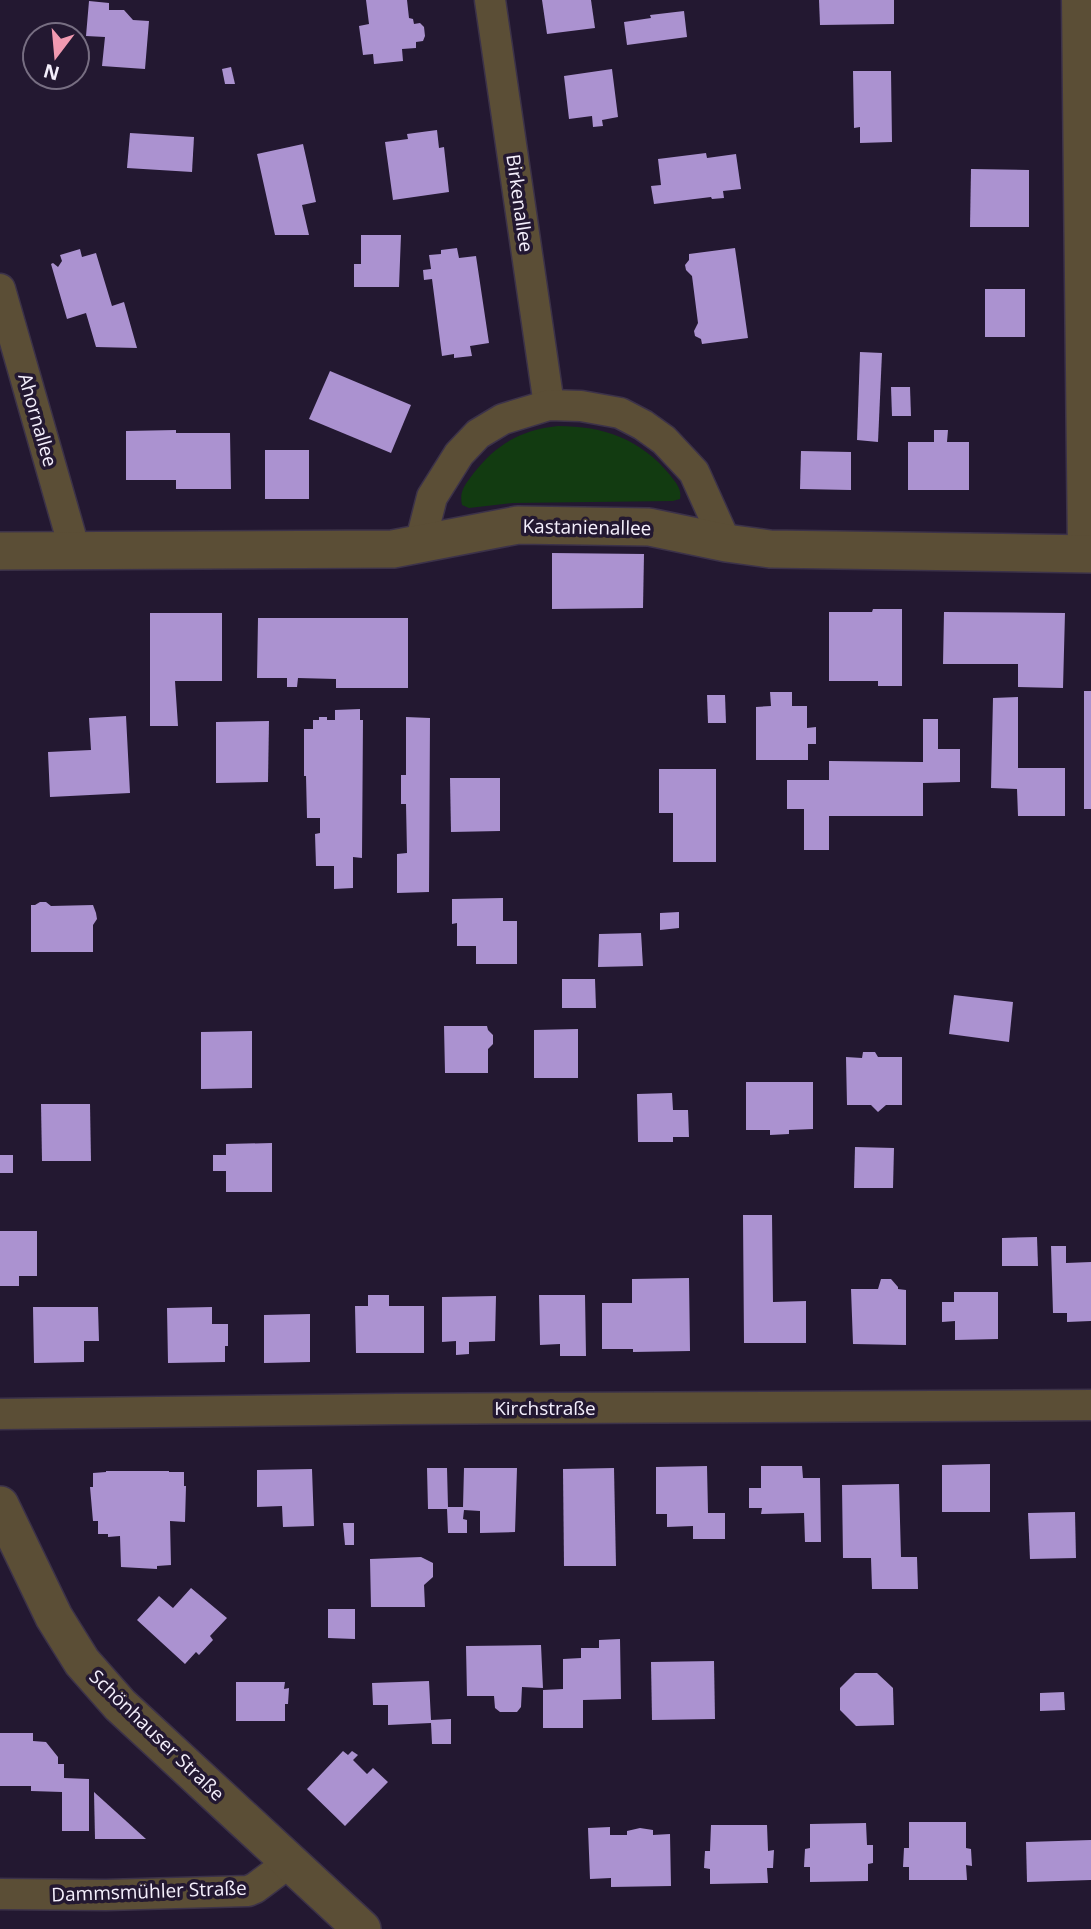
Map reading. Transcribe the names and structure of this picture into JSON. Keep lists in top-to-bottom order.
{
  "streets": {
    "street": [
      "Birkenallee",
      "Ahornallee",
      "Kastanienallee",
      "Kirchstraße",
      "Schönhauser Straße",
      "Dammsmühler Straße"
    ]
  },
  "crossings": [
    ["Ahornallee", "Kastanienallee"],
    ["Schönhauser Straße", "Dammsmühler Straße"]
  ],
  "north": "bottom"
}
